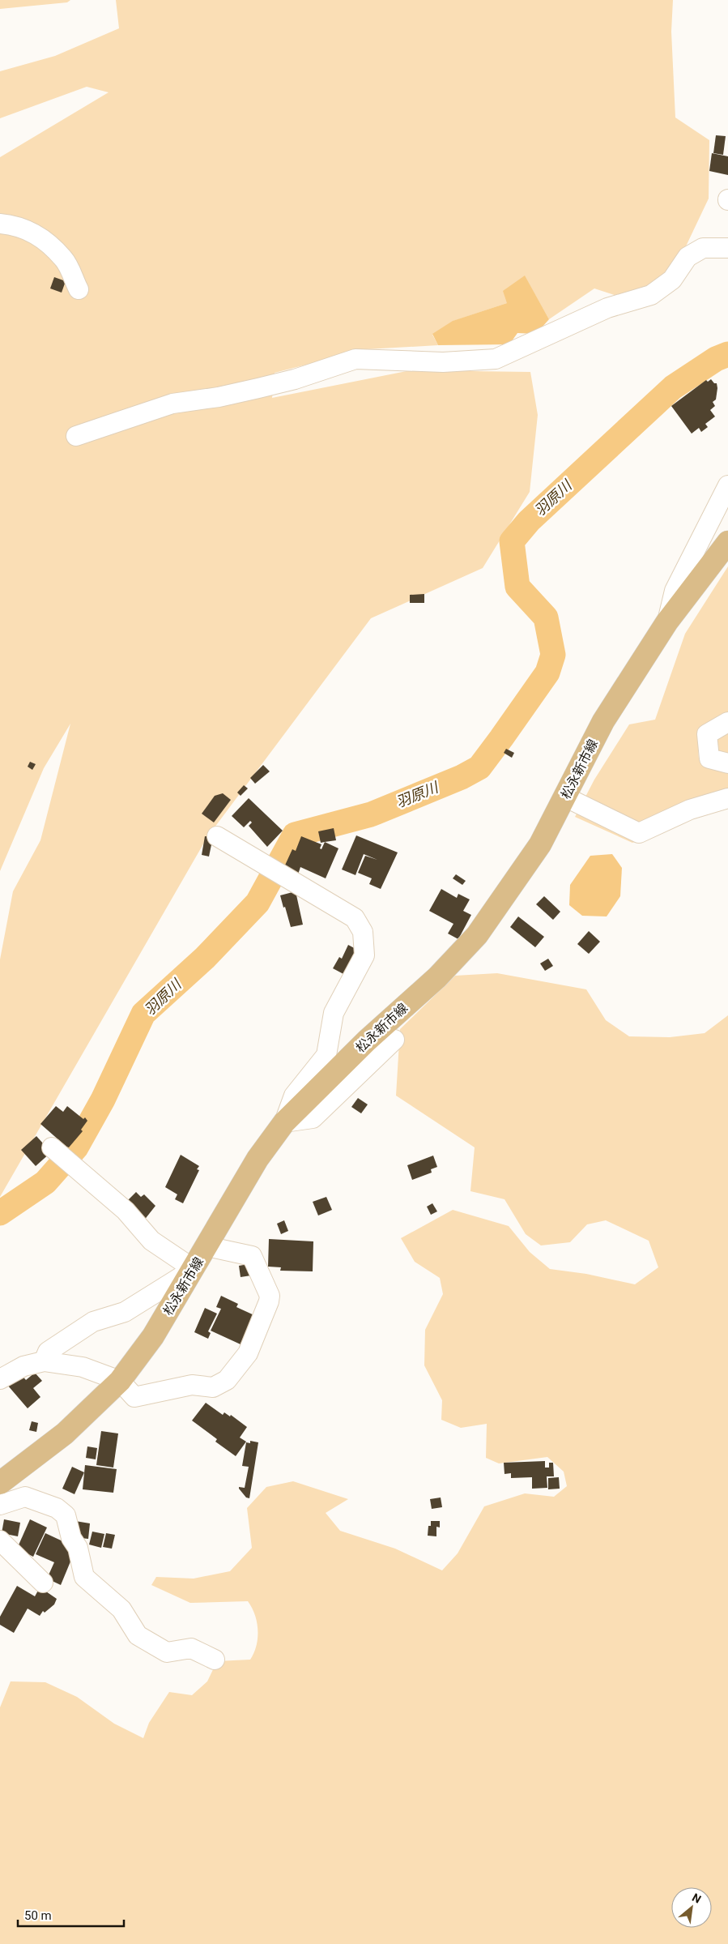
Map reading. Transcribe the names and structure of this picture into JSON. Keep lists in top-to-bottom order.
{
  "streets": {
    "main road": ["松永新市線"]
  },
  "water": ["羽原川"],
  "scale_bar": "50 m",
  "north": "top right"
}
